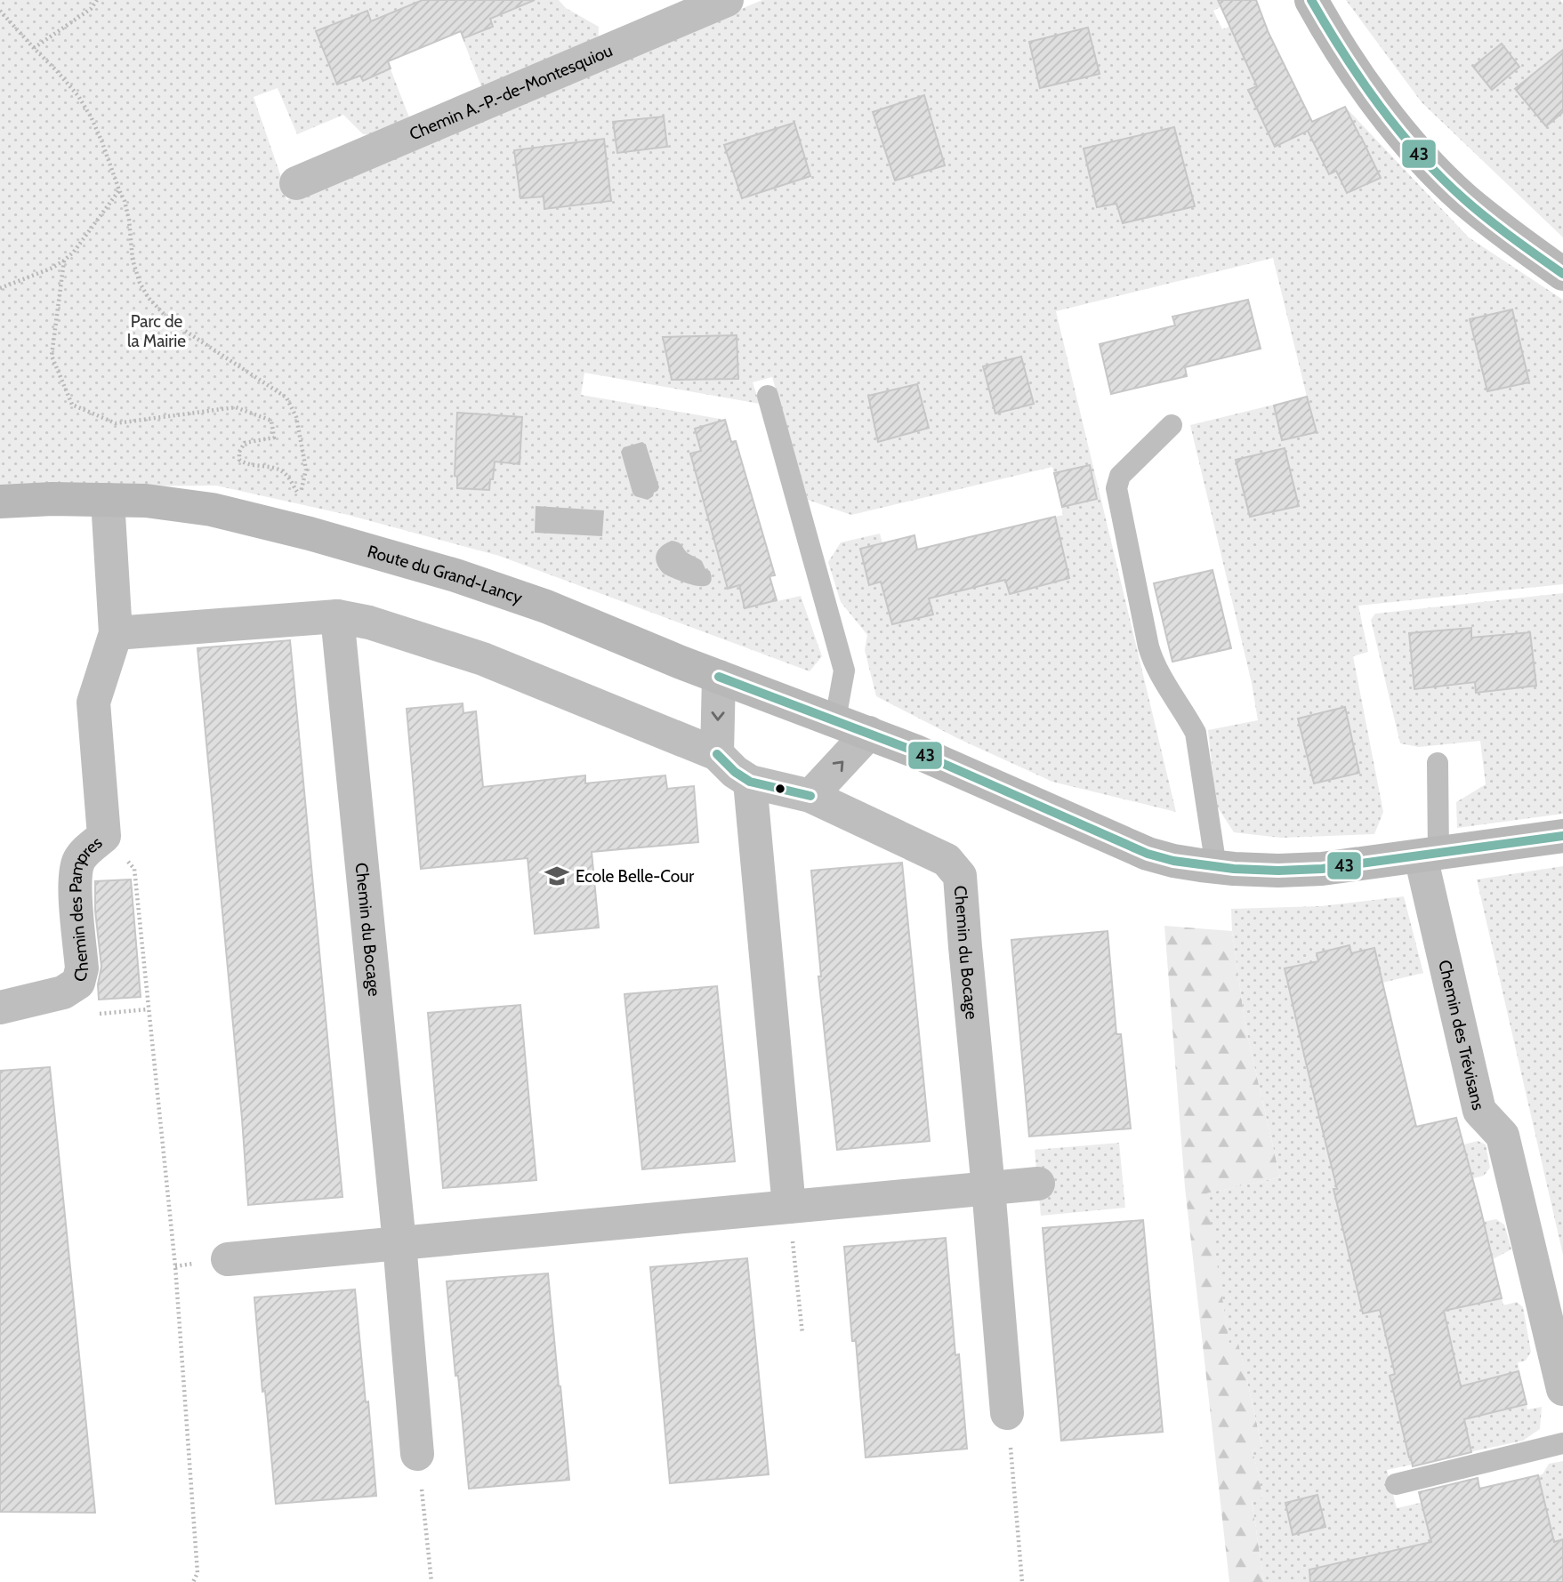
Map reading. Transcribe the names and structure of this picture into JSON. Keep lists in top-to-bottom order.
{
  "streets": {
    "street": [
      "Chemin A.-P.-de-Montesquiou",
      "Route du Grand-Lancy",
      "Chemin des Pampres",
      "Chemin du Bocage",
      "Chemin des Trévisans"
    ]
  },
  "crossings": [
    ["Route du Grand-Lancy", "Chemin des Pampres"],
    ["Route du Grand-Lancy", "Chemin des Trévisans"],
    ["Chemin des Pampres", "Chemin du Bocage"]
  ],
  "parks": ["Parc de la Mairie"],
  "places": {
    "school or university": ["Ecole Belle-Cour"]
  },
  "lines": ["transit line 43"]
}
